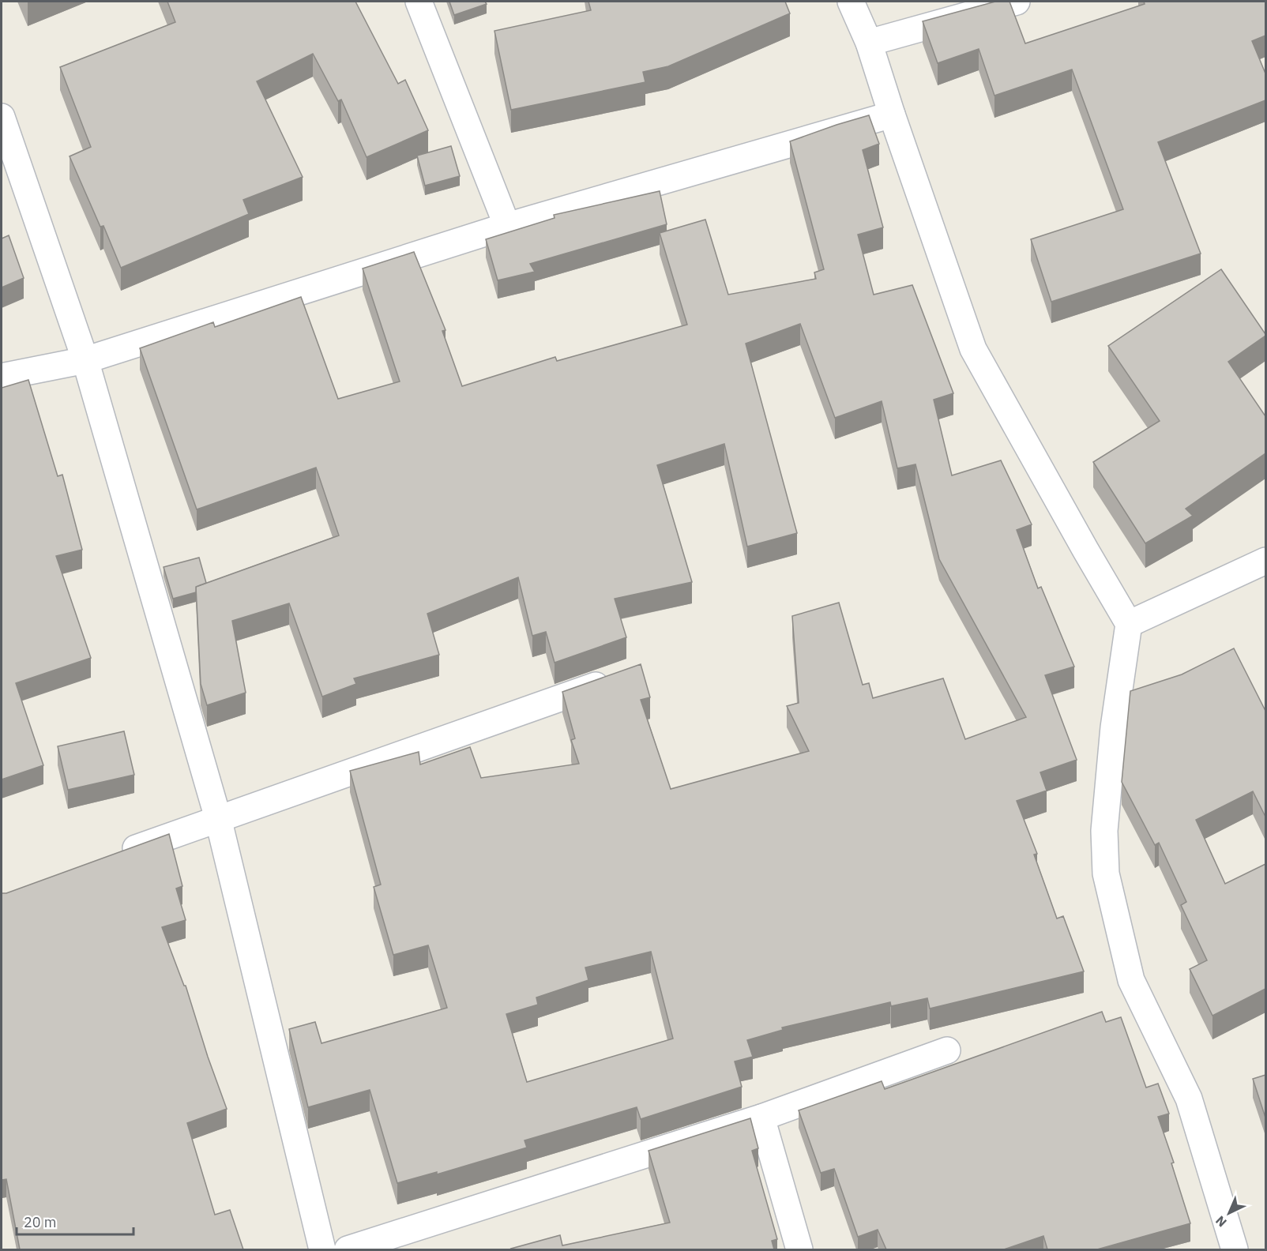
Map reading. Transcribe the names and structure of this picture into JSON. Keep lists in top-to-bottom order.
{
  "scale_bar": "20 m",
  "north": "bottom left"
}
